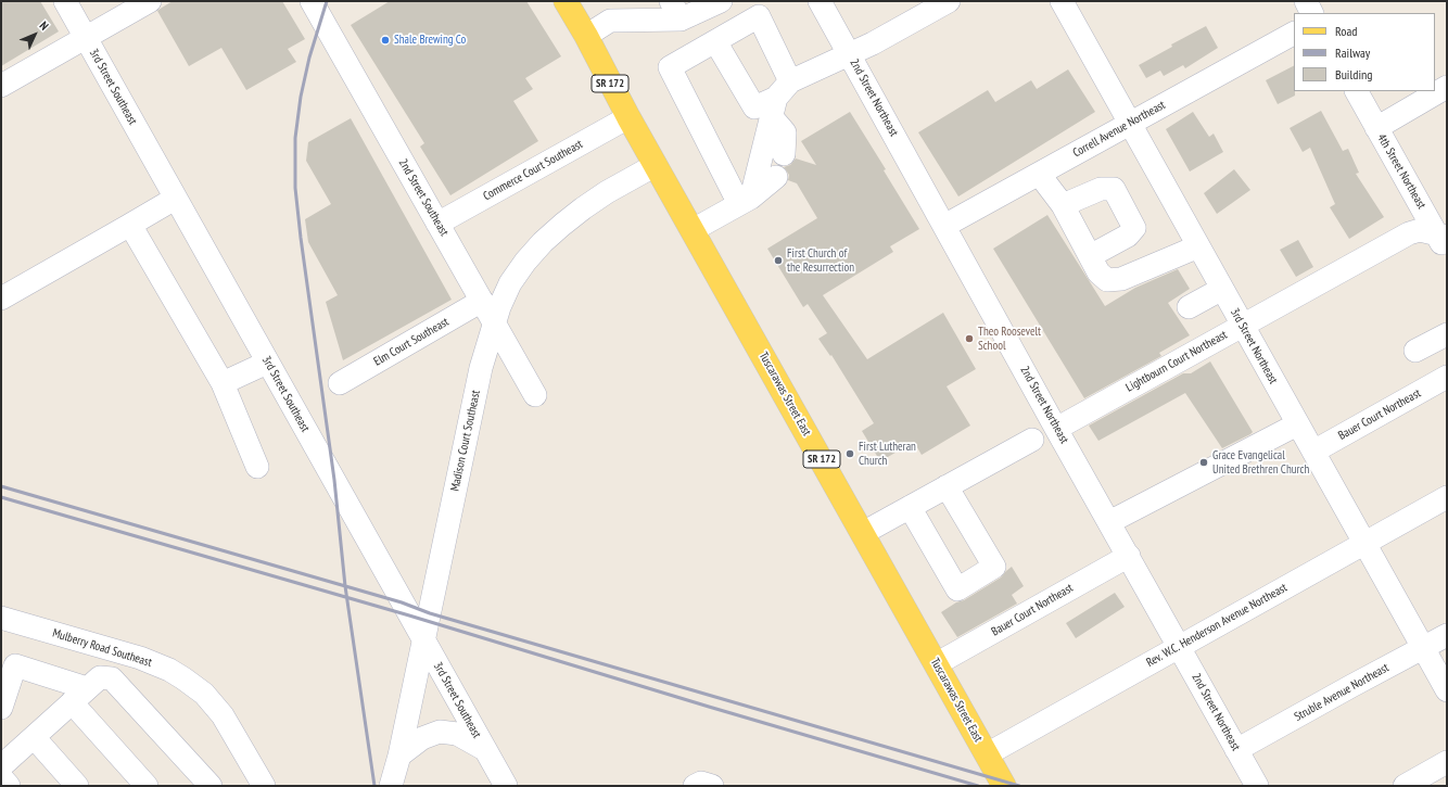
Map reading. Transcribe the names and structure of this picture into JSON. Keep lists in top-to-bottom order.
{
  "streets": {
    "main road": ["SR 172", "Tuscarawas Street East"],
    "street": [
      "3rd Street Southeast",
      "2nd Street Northeast",
      "Correll Avenue Northeast",
      "Commerce Court Southeast",
      "4th Street Northeast",
      "2nd Street Southeast",
      "Elm Court Southeast",
      "3rd Street Northeast",
      "Lightbourn Court Northeast",
      "Bauer Court Northeast",
      "Madison Court Southeast",
      "Rev. W.C. Henderson Avenue Northeast",
      "Mulberry Road Southeast",
      "Struble Avenue Northeast"
    ]
  },
  "crossings": [
    ["3rd Street Southeast", "Madison Court Southeast"],
    ["2nd Street Northeast", "Correll Avenue Northeast"],
    ["2nd Street Northeast", "Lightbourn Court Northeast"],
    ["2nd Street Northeast", "Bauer Court Northeast"],
    ["2nd Street Northeast", "Rev. W.C. Henderson Avenue Northeast"],
    ["2nd Street Northeast", "Struble Avenue Northeast"],
    ["Correll Avenue Northeast", "3rd Street Northeast"],
    ["Commerce Court Southeast", "2nd Street Southeast"],
    ["Commerce Court Southeast", "Tuscarawas Street East"],
    ["4th Street Northeast", "Lightbourn Court Northeast"],
    ["2nd Street Southeast", "Elm Court Southeast"],
    ["2nd Street Southeast", "Madison Court Southeast"],
    ["3rd Street Northeast", "Lightbourn Court Northeast"],
    ["3rd Street Northeast", "Bauer Court Northeast"],
    ["3rd Street Northeast", "Rev. W.C. Henderson Avenue Northeast"],
    ["3rd Street Northeast", "Struble Avenue Northeast"],
    ["Tuscarawas Street East", "Bauer Court Northeast"],
    ["Tuscarawas Street East", "Madison Court Southeast"],
    ["Tuscarawas Street East", "Rev. W.C. Henderson Avenue Northeast"]
  ],
  "places": [
    "Shale Brewing Co",
    "First Church of the Resurrection",
    "Theo Roosevelt School",
    "First Lutheran Church",
    "Grace Evangelical United Brethren Church"
  ],
  "legend": ["Road", "Railway", "Building"],
  "north": "top right"
}
